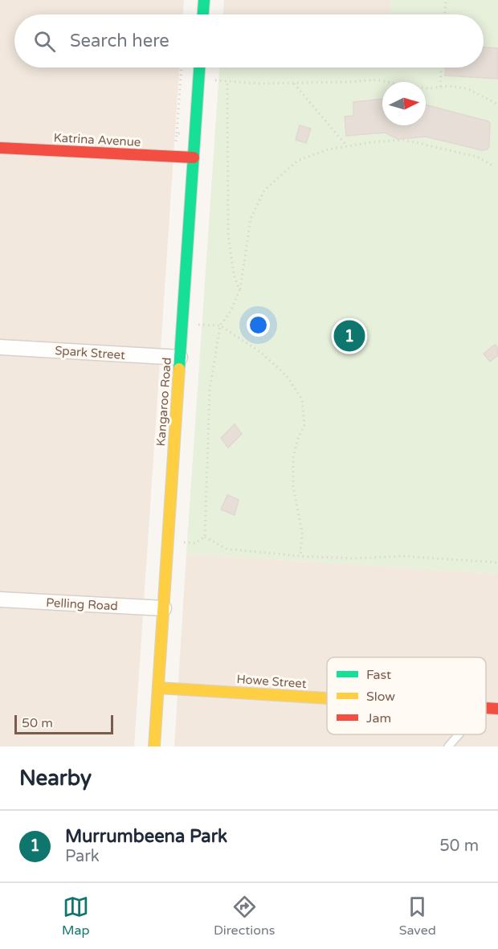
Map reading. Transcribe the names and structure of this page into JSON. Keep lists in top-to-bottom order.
{
  "streets": {
    "street": [
      "Katrina Avenue",
      "Spark Street",
      "Kangaroo Road",
      "Pelling Road",
      "Howe Street"
    ]
  },
  "crossings": [
    ["Katrina Avenue", "Kangaroo Road"],
    ["Spark Street", "Kangaroo Road"],
    ["Kangaroo Road", "Pelling Road"],
    ["Kangaroo Road", "Howe Street"]
  ],
  "legend": ["Fast", "Slow", "Jam"],
  "scale_bar": "50 m",
  "north": "right",
  "page": {
    "search": "Search here",
    "pins": "1",
    "scale": "50 m",
    "heading": "Nearby",
    "list": [
      {
        "mark": "1",
        "name": "Murrumbeena Park",
        "note": "Park",
        "value": "50 m"
      }
    ],
    "nav": ["Map", "Directions", "Saved"]
  }
}
